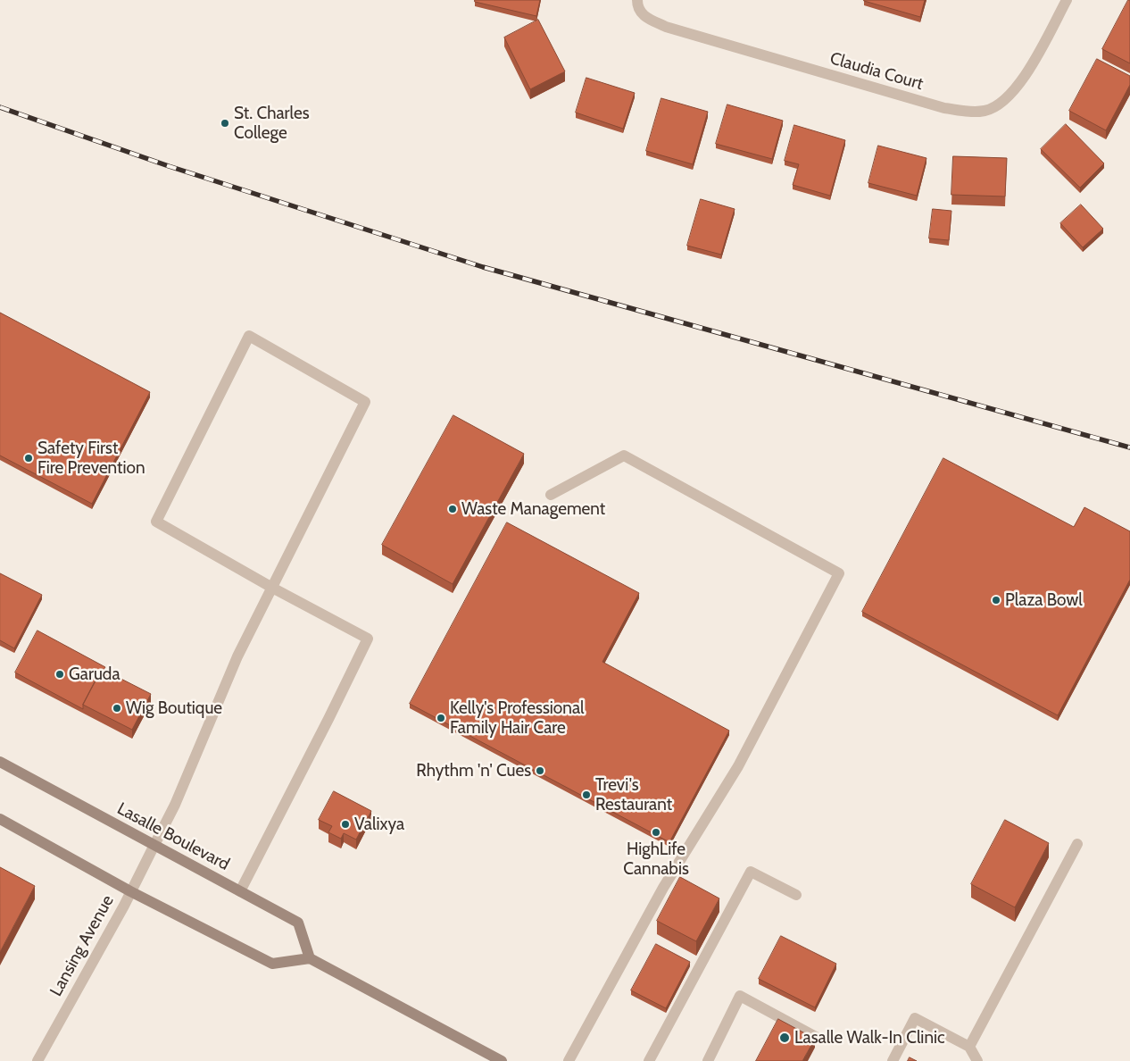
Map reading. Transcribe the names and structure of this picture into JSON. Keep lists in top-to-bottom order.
{
  "streets": {
    "main road": ["Lasalle Boulevard"],
    "street": ["Claudia Court", "Lansing Avenue"]
  },
  "crossings": [
    ["Lasalle Boulevard", "Lansing Avenue"]
  ],
  "places": [
    "St. Charles College",
    "Safety First Fire Prevention",
    "Waste Management",
    "Plaza Bowl",
    "Garuda",
    "Wig Boutique",
    "Kelly's Professional Family Hair Care",
    "Rhythm 'n' Cues",
    "Trevi's Restaurant",
    "Valixya",
    "HighLife Cannabis",
    "Lasalle Walk-In Clinic"
  ]
}
